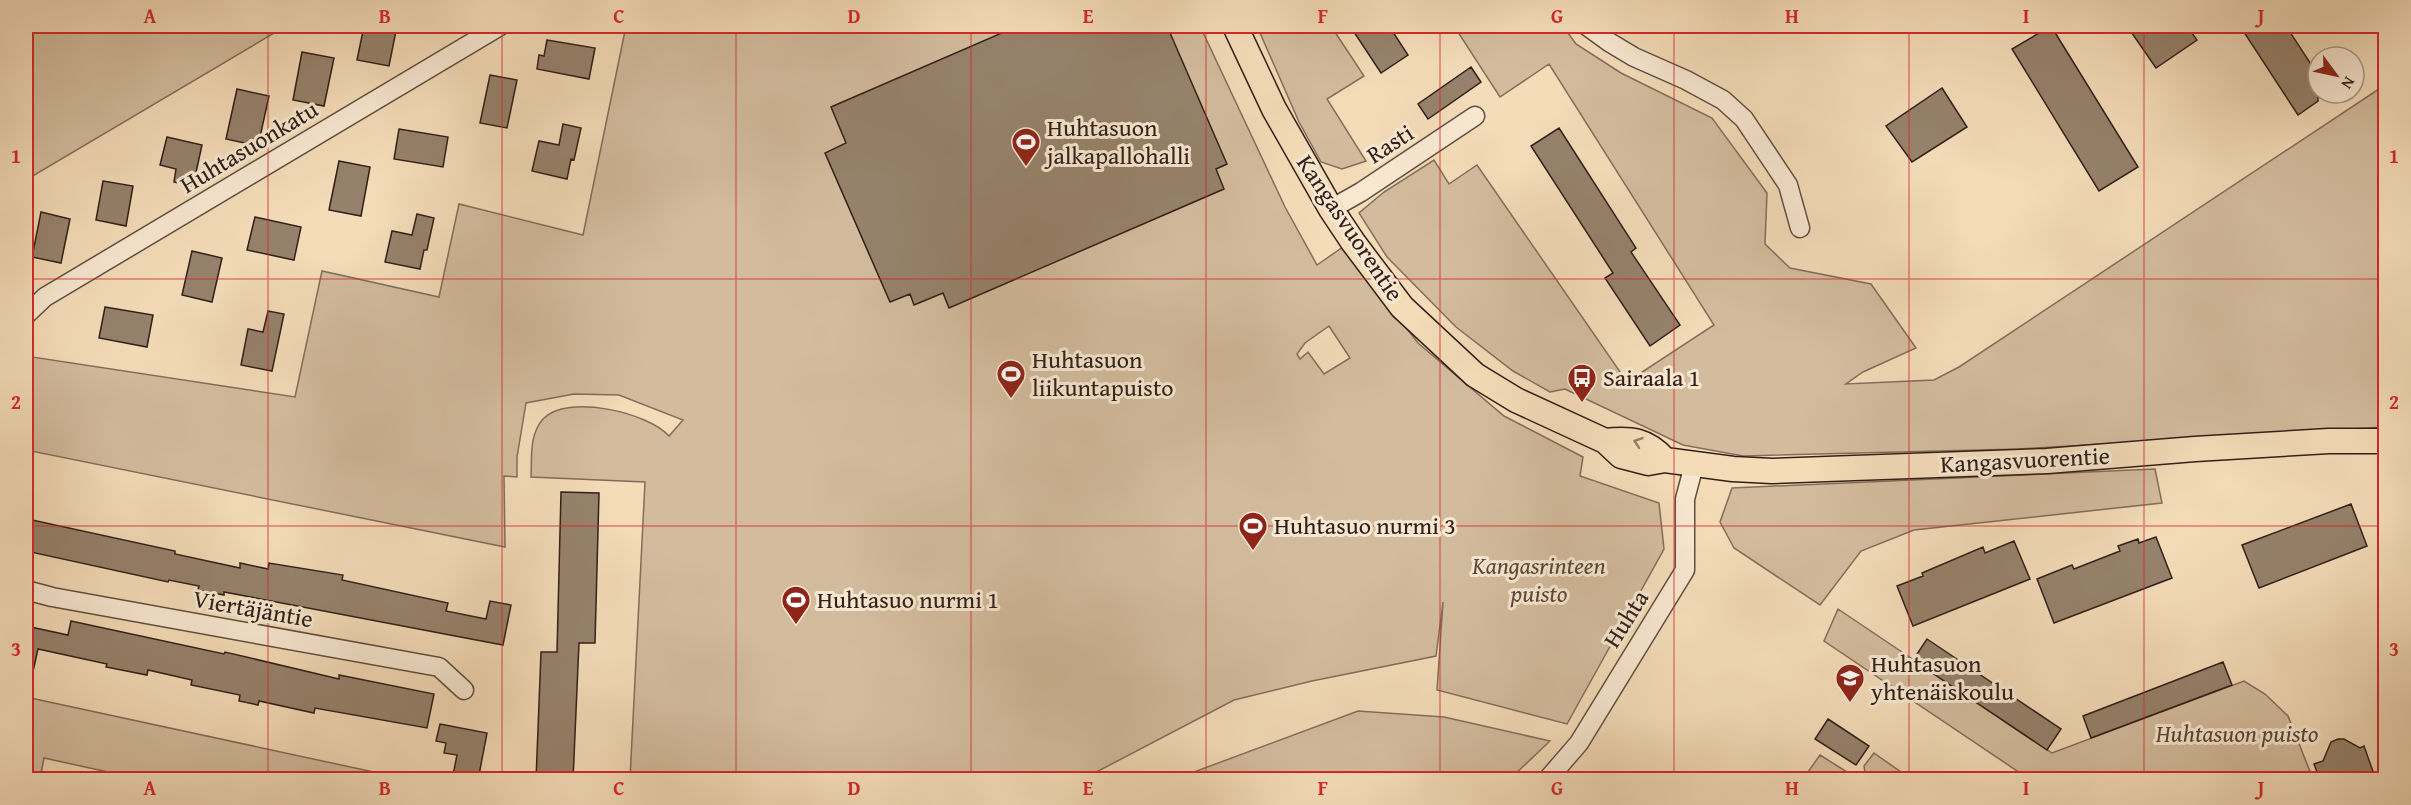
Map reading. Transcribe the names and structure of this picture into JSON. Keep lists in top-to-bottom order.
{
  "streets": {
    "main road": ["Kangasvuorentie"],
    "street": [
      "Rasti",
      "Huhtasuonkatu",
      "Viertäjäntie",
      "Huhta"
    ]
  },
  "crossings": [
    ["Rasti", "Kangasvuorentie"],
    ["Kangasvuorentie", "Huhta"]
  ],
  "parks": ["Kangasrinteen puisto", "Huhtasuon puisto"],
  "places": {
    "sports": [
      "Huhtasuon jalkapallohalli",
      "Huhtasuon liikuntapuisto",
      "Huhtasuo nurmi 3",
      "Huhtasuo nurmi 1"
    ],
    "bus stop": ["Sairaala 1"],
    "school or university": ["Huhtasuon yhtenäiskoulu"]
  },
  "north": "bottom right",
  "grid": {
    "columns": [
      "A",
      "B",
      "C",
      "D",
      "E",
      "F",
      "G",
      "H",
      "I",
      "J"
    ],
    "rows": ["1", "2", "3"]
  }
}
